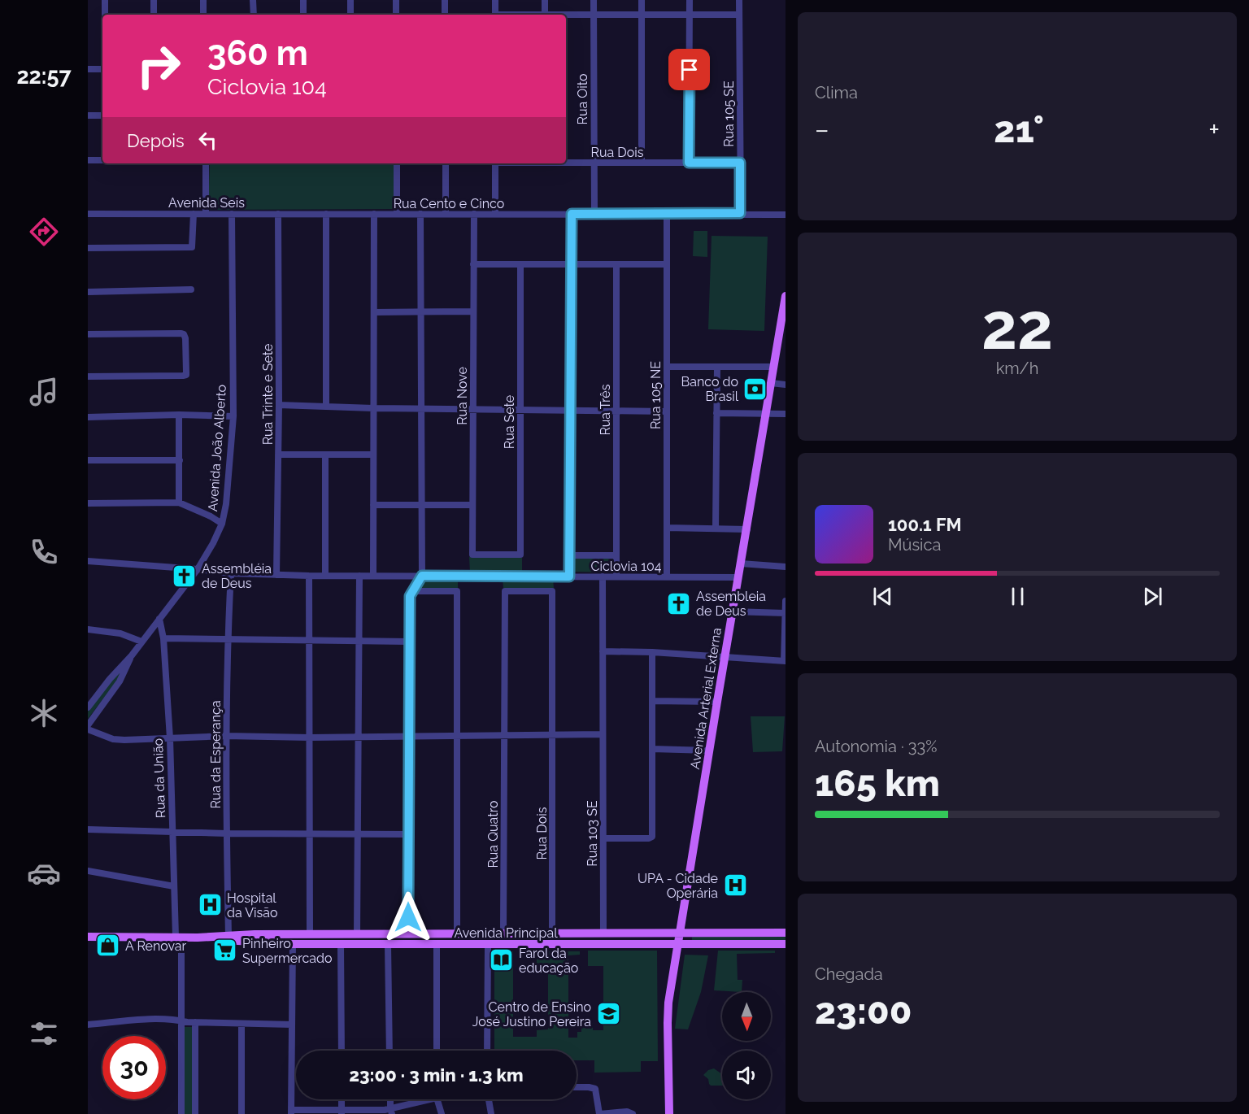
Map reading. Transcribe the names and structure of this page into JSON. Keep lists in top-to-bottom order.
{
  "streets": {
    "main road": ["Avenida Arterial Externa", "Avenida Principal"],
    "street": [
      "Rua Oito",
      "Rua 105 SE",
      "Rua Dois",
      "Avenida Seis",
      "Rua Cento e Cinco",
      "Rua Trinte e Sete",
      "Rua 105 NE",
      "Rua Nove",
      "Rua Três",
      "Rua Sete",
      "Avenida João Alberto",
      "Ciclovia 104",
      "Rua da Esperança",
      "Rua da União",
      "Rua 103 SE",
      "Rua Quatro"
    ]
  },
  "crossings": [
    ["Rua Oito", "Rua Dois"],
    ["Rua Oito", "Rua Cento e Cinco"],
    ["Rua 105 SE", "Rua Dois"],
    ["Rua 105 SE", "Rua Cento e Cinco"],
    ["Rua Dois", "Rua Quatro"],
    ["Rua Dois", "Avenida Principal"],
    ["Avenida Seis", "Rua Cento e Cinco"],
    ["Avenida Seis", "Rua Trinte e Sete"],
    ["Avenida Seis", "Avenida João Alberto"],
    ["Rua Cento e Cinco", "Rua 105 NE"],
    ["Rua Cento e Cinco", "Rua Nove"],
    ["Rua Trinte e Sete", "Ciclovia 104"],
    ["Rua 105 NE", "Ciclovia 104"],
    ["Rua Nove", "Rua Sete"],
    ["Rua Três", "Ciclovia 104"],
    ["Avenida João Alberto", "Ciclovia 104"],
    ["Avenida João Alberto", "Rua da União"],
    ["Ciclovia 104", "Avenida Arterial Externa"],
    ["Ciclovia 104", "Rua da Esperança"],
    ["Ciclovia 104", "Rua 103 SE"],
    ["Avenida Arterial Externa", "Avenida Principal"],
    ["Rua da Esperança", "Avenida Principal"],
    ["Rua da União", "Avenida Principal"],
    ["Rua 103 SE", "Avenida Principal"],
    ["Rua Quatro", "Avenida Principal"]
  ],
  "places": {
    "bank": ["Banco do Brasil"],
    "church": ["Assembléia de Deus", "Assembleia de Deus"],
    "hospital": ["UPA - Cidade Operária", "Hospital da Visão"],
    "shop": ["A Renovar"],
    "supermarket": ["Pinheiro Supermercado"],
    "library": ["Farol da educação"],
    "school or university": ["Centro de Ensino José Justino Pereira"]
  },
  "north": "bottom",
  "page": {
    "tabs": "22:57",
    "tile": [
      "Clima",
      ["22", "km/h"],
      ["Autonomia · 33%", "165 km"],
      ["Chegada", "23:00"]
    ],
    "turn": ["360 m", "Ciclovia 104"],
    "heat": ["−", "21°", "+"],
    "then": "Depois",
    "song": ["100.1 FM", "Música"],
    "limit": "30",
    "trip": "23:00 · 3 min · 1.3 km"
  }
}
